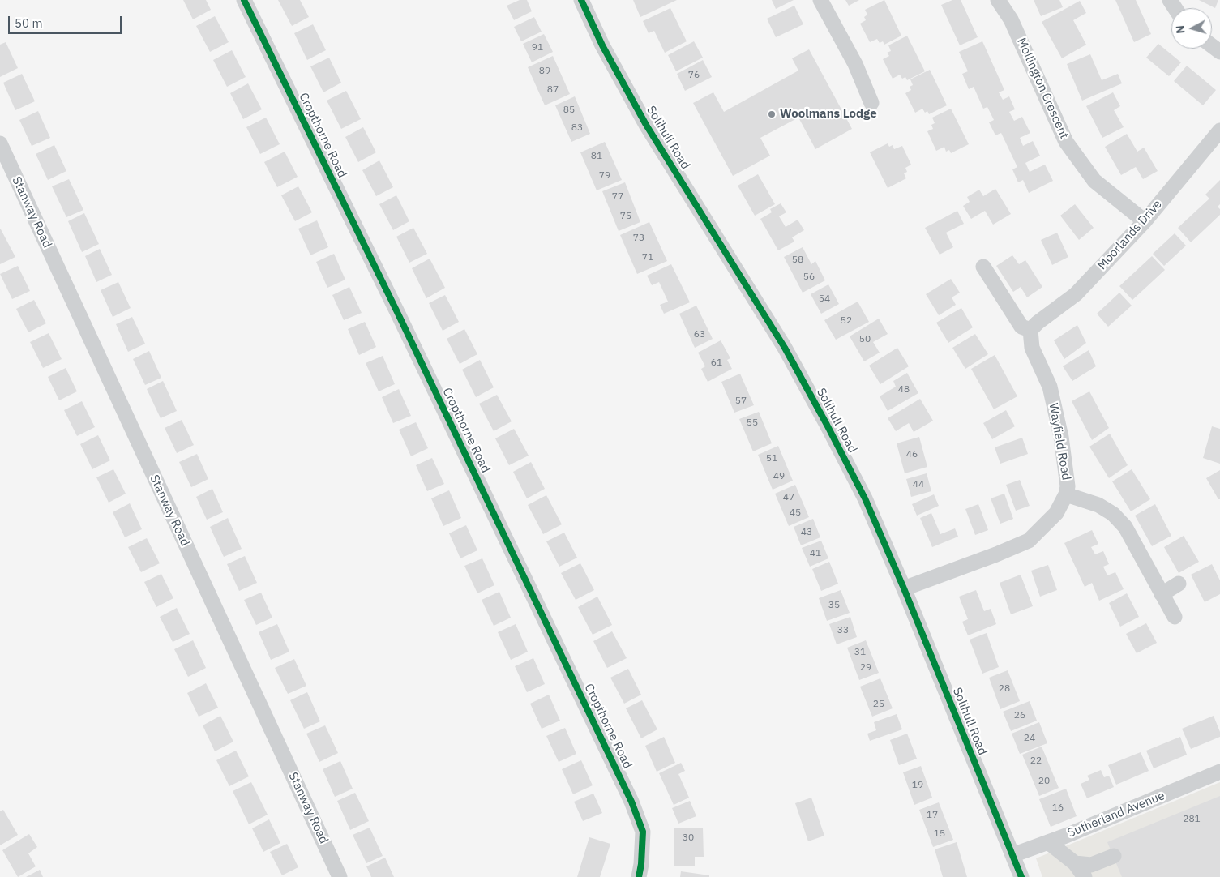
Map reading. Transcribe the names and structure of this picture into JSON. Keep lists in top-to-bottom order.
{
  "streets": {
    "street": [
      "Mollington Crescent",
      "Cropthorne Road",
      "Solihull Road",
      "Stanway Road",
      "Moorlands Drive",
      "Wayfield Road",
      "Sutherland Avenue"
    ]
  },
  "crossings": [
    ["Mollington Crescent", "Moorlands Drive"],
    ["Solihull Road", "Wayfield Road"],
    ["Solihull Road", "Sutherland Avenue"],
    ["Moorlands Drive", "Wayfield Road"]
  ],
  "places": ["Woolmans Lodge"],
  "house_numbers": [
    "91",
    "89",
    "76",
    "87",
    "85",
    "83",
    "81",
    "79",
    "77",
    "75",
    "73",
    "71",
    "58",
    "56",
    "54",
    "52",
    "63",
    "50",
    "61",
    "48",
    "57",
    "55",
    "46",
    "51",
    "49",
    "44",
    "47",
    "45",
    "43",
    "41",
    "35",
    "33",
    "31",
    "29",
    "28",
    "25",
    "26",
    "24",
    "22",
    "20",
    "19",
    "16",
    "17",
    "281",
    "15",
    "30"
  ],
  "scale_bar": "50 m",
  "north": "left"
}
